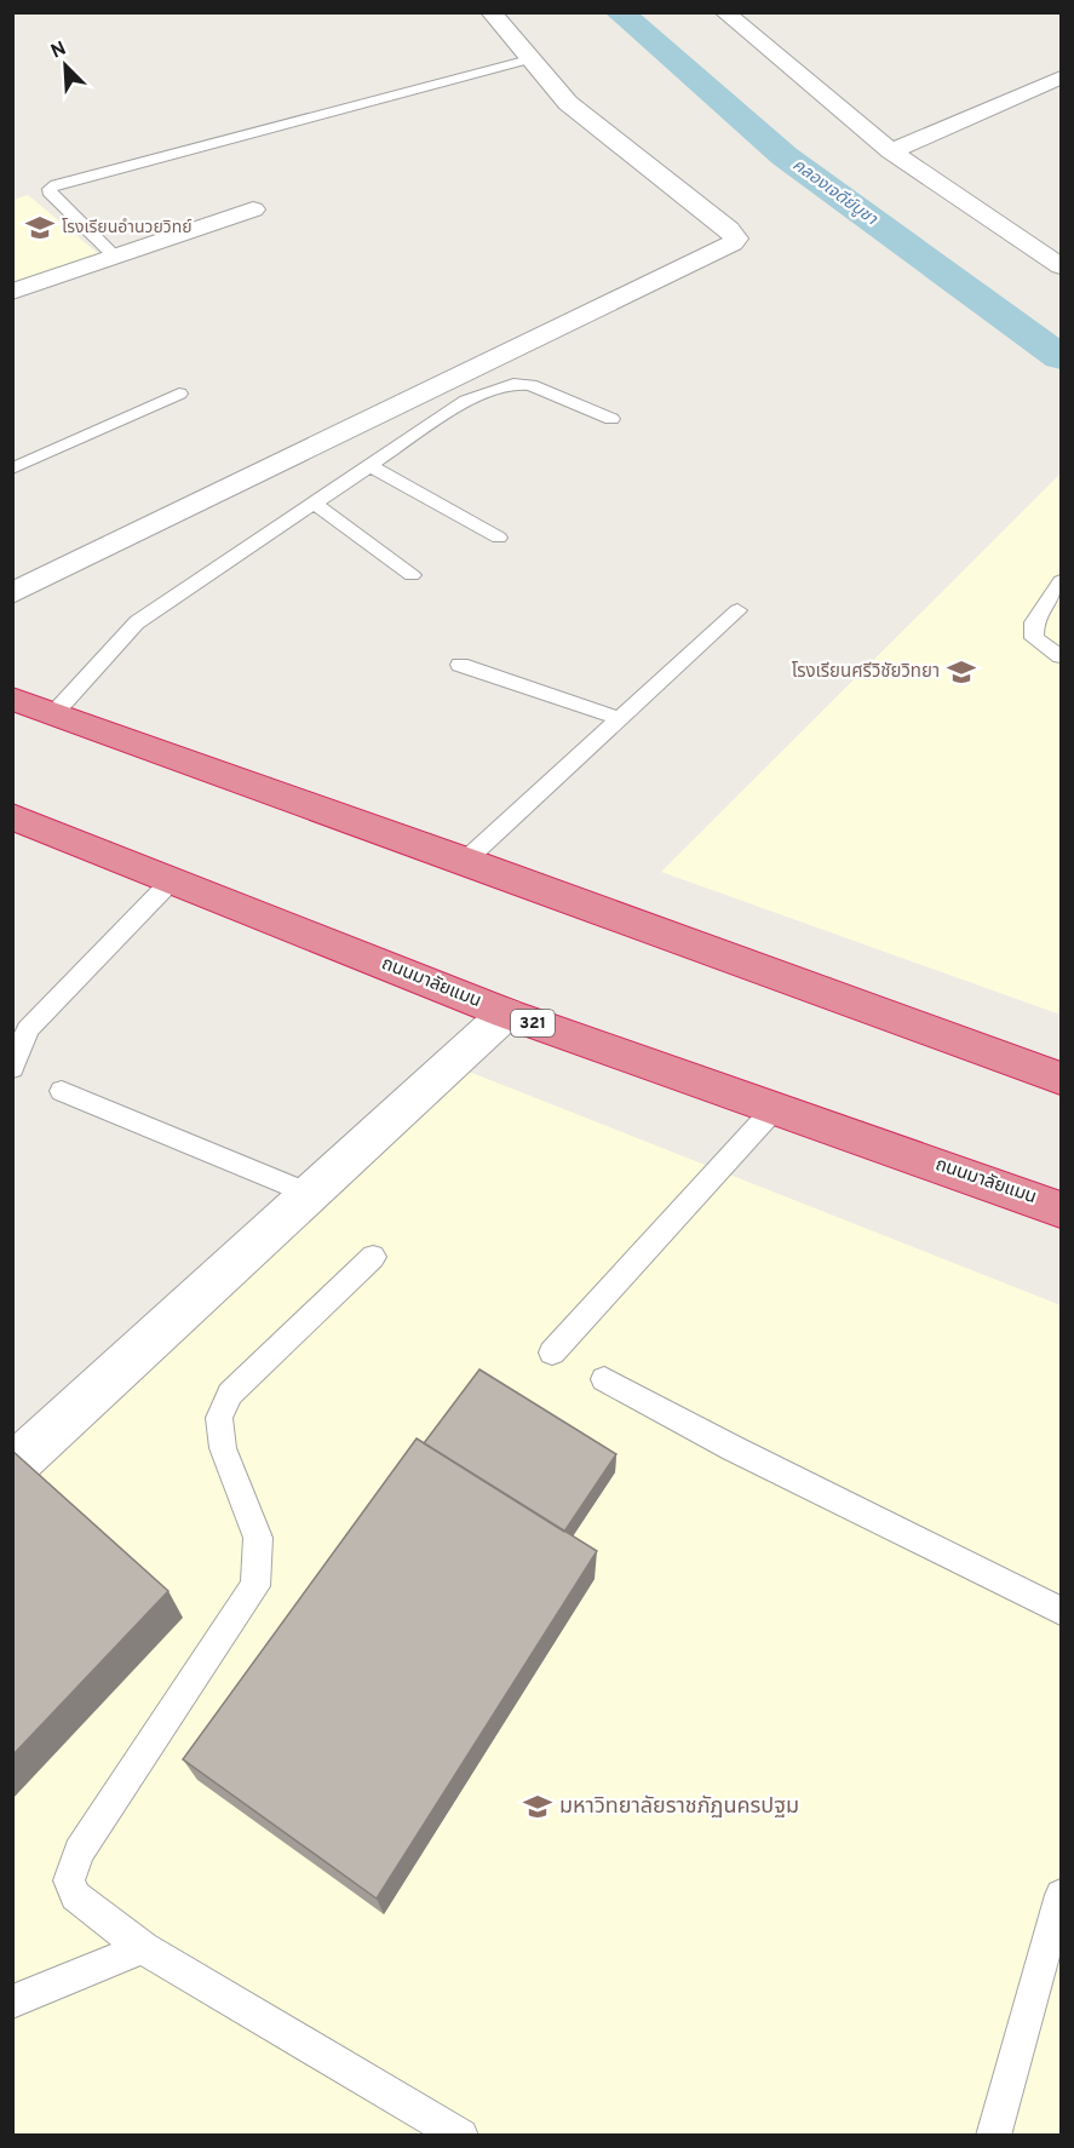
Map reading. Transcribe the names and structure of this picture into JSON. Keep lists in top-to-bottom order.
{
  "streets": {
    "highway": ["ถนนมาลัยแมน", "321"]
  },
  "water": ["คลองเจดีย์บูชา"],
  "places": {
    "school or university": ["โรงเรียนอำนวยวิทย์", "โรงเรียนศรีวิชัยวิทยา", "มหาวิทยาลัยราชภัฏนครปฐม"]
  },
  "north": "top left"
}
